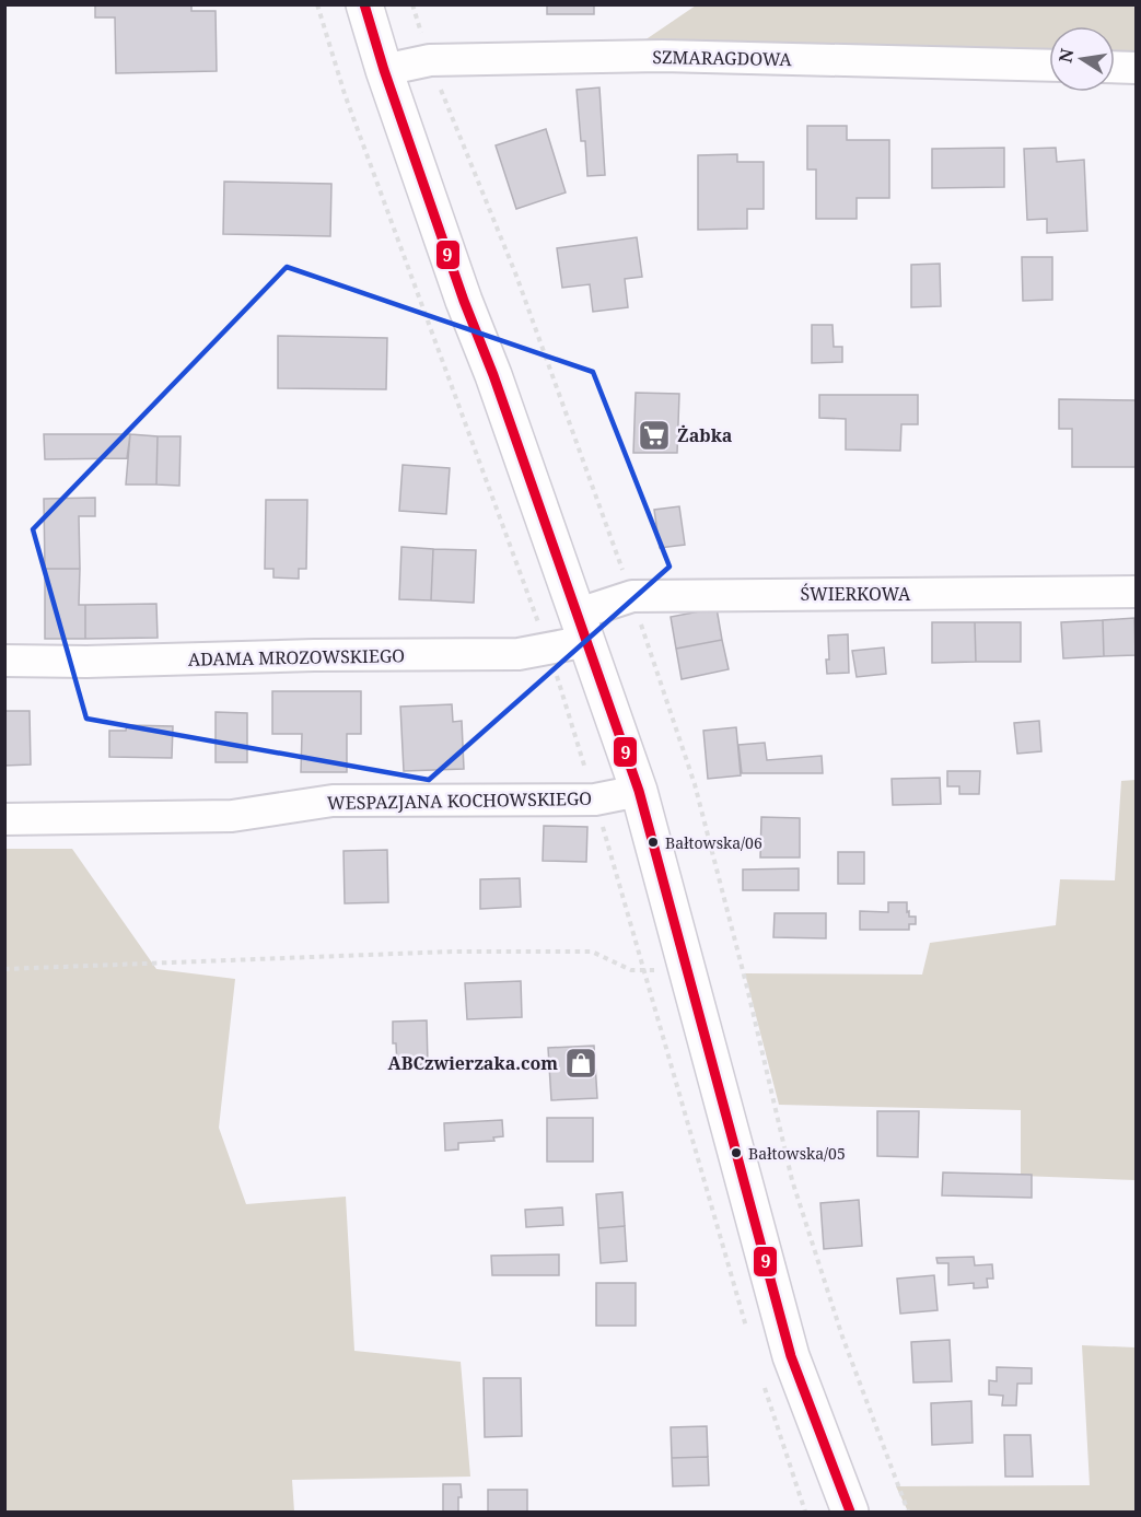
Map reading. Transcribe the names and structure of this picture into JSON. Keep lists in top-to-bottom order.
{
  "streets": {
    "street": [
      "SZMARAGDOWA",
      "ŚWIERKOWA",
      "ADAMA MROZOWSKIEGO",
      "WESPAZJANA KOCHOWSKIEGO"
    ]
  },
  "crossings": [
    ["ŚWIERKOWA", "ADAMA MROZOWSKIEGO"]
  ],
  "places": {
    "supermarket": ["Żabka"],
    "other": ["Bałtowska/06", "Bałtowska/05"],
    "shop": ["ABCzwierzaka.com"]
  },
  "lines": ["transit line 9"],
  "north": "left"
}
